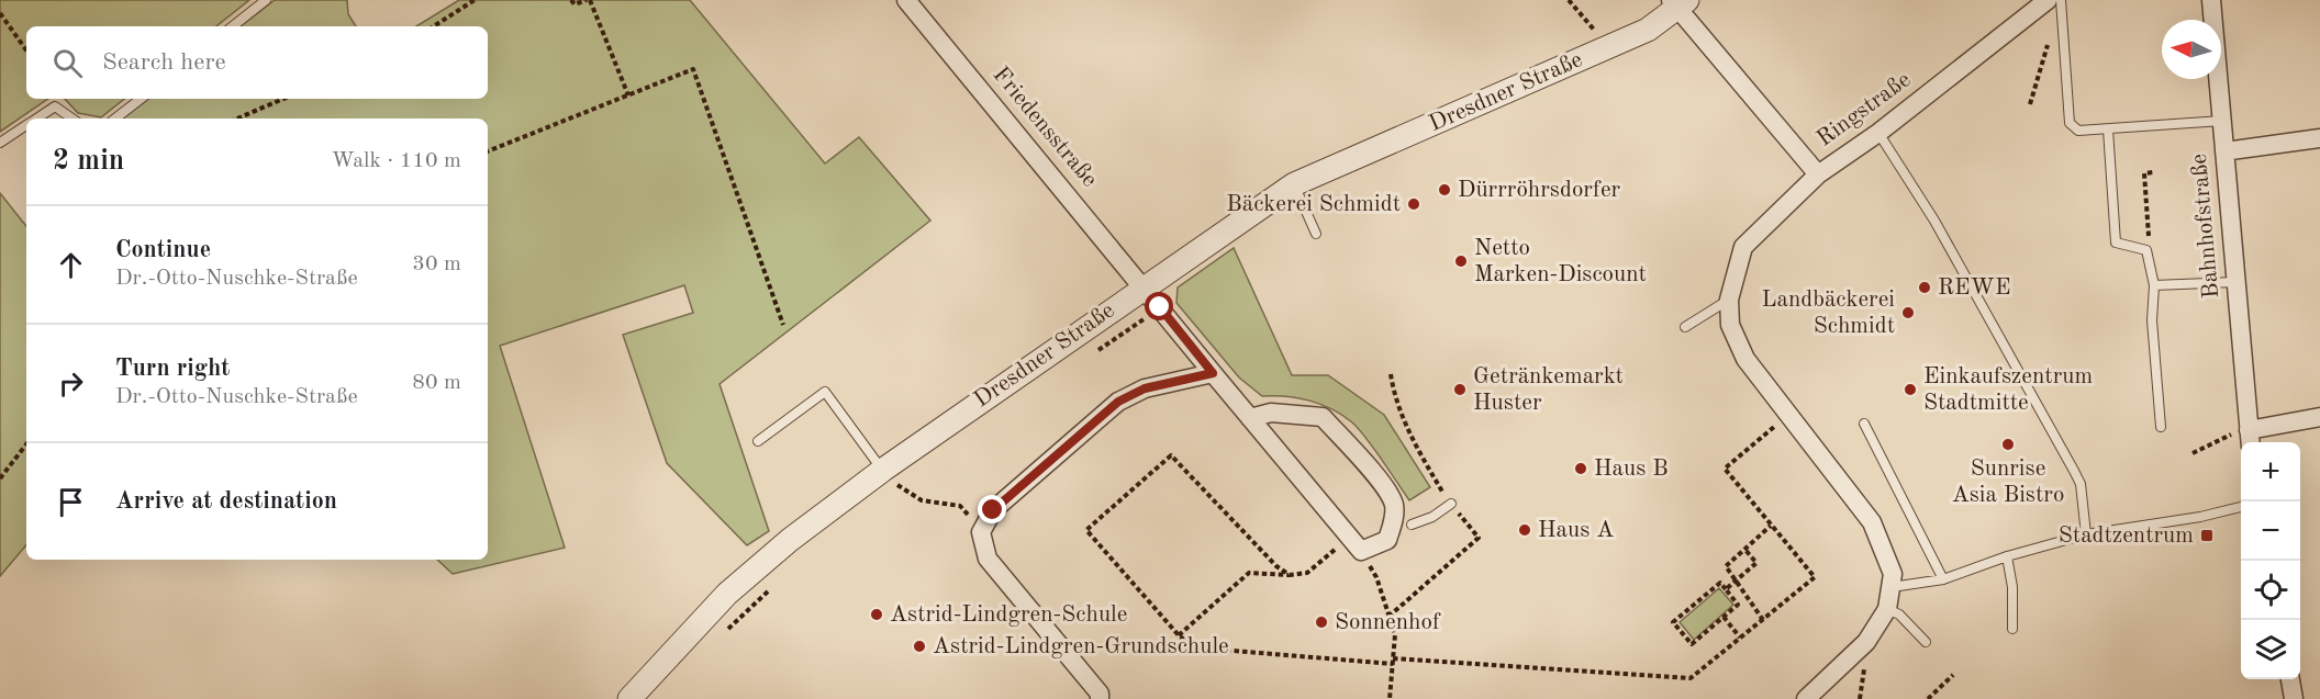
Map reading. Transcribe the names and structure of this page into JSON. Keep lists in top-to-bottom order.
{
  "streets": {
    "street": [
      "Dresdner Straße",
      "Ringstraße",
      "Friedensstraße",
      "Bahnhofstraße"
    ]
  },
  "crossings": [
    ["Dresdner Straße", "Ringstraße"],
    ["Dresdner Straße", "Friedensstraße"]
  ],
  "places": {
    "other": [
      "Dürrröhrsdorfer",
      "Bäckerei Schmidt",
      "Netto Marken-Discount",
      "REWE",
      "Landbäckerei Schmidt",
      "Getränkemarkt Huster",
      "Einkaufszentrum Stadtmitte",
      "Sunrise Asia Bistro",
      "Haus B",
      "Haus A",
      "Astrid-Lindgren-Schule",
      "Sonnenhof",
      "Astrid-Lindgren-Grundschule"
    ],
    "transit": ["Stadtzentrum"]
  },
  "north": "left",
  "page": {
    "search": "Search here",
    "heading": ["2 min", "Walk · 110 m"],
    "list": [
      ["Continue", "Dr.-Otto-Nuschke-Straße", "30 m"],
      ["Turn right", "Dr.-Otto-Nuschke-Straße", "80 m"],
      "Arrive at destination"
    ],
    "map_buttons": ["+", "−"]
  }
}
